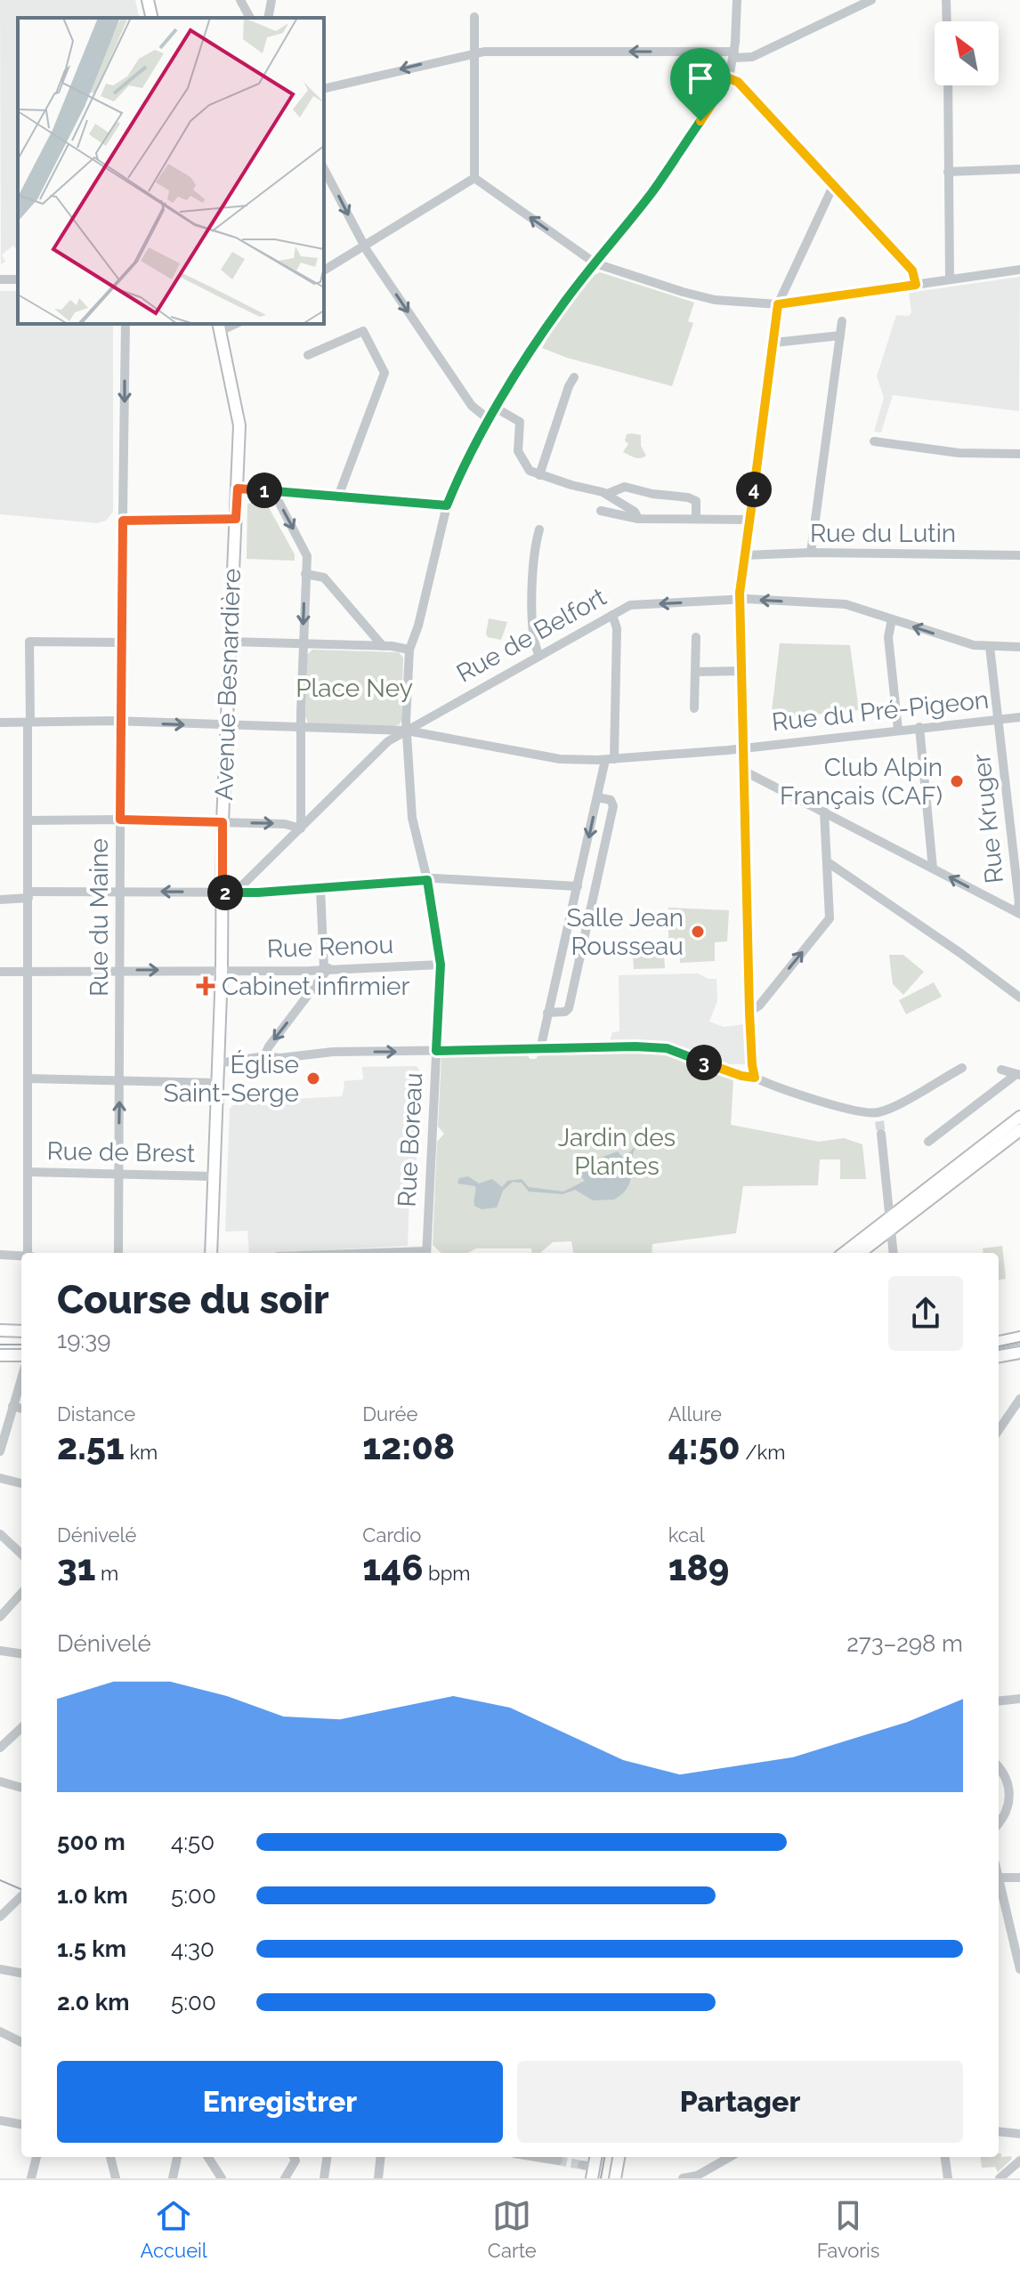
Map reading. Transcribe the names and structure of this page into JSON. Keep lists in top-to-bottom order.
{
  "streets": {
    "main road": ["Avenue Besnardière"],
    "street": [
      "Rue du Lutin",
      "Rue de Belfort",
      "Rue du Pré-Pigeon",
      "Rue Kruger",
      "Rue du Maine",
      "Rue Renou",
      "Rue Boreau",
      "Rue de Brest"
    ]
  },
  "crossings": [
    ["Rue de Belfort", "Rue du Pré-Pigeon"],
    ["Rue de Belfort", "Rue Boreau"],
    ["Avenue Besnardière", "Rue du Pré-Pigeon"],
    ["Avenue Besnardière", "Rue Renou"],
    ["Avenue Besnardière", "Rue de Brest"],
    ["Rue du Pré-Pigeon", "Rue Kruger"],
    ["Rue du Pré-Pigeon", "Rue du Maine"],
    ["Rue du Pré-Pigeon", "Rue Boreau"],
    ["Rue du Maine", "Rue Renou"],
    ["Rue du Maine", "Rue de Brest"],
    ["Rue Renou", "Rue Boreau"]
  ],
  "one_way": ["Rue de Belfort"],
  "parks": ["Place Ney", "Jardin des Plantes"],
  "places": {
    "other": ["Club Alpin Français (CAF)", "Salle Jean Rousseau", "Église Saint-Serge"],
    "health": ["Cabinet infirmier"]
  },
  "north": "top left",
  "page": {
    "pins": [
      "4",
      "1",
      "2",
      "3"
    ],
    "heading": ["Course du soir", "19:39"],
    "stats": [
      ["Distance", "2.51 km"],
      ["Durée", "12:08"],
      ["Allure", "4:50 /km"],
      ["Dénivelé", "31 m"],
      ["Cardio", "146 bpm"],
      ["kcal", "189"]
    ],
    "chart": ["Dénivelé", "273–298 m"],
    "list": [
      {
        "name": "500 m",
        "note": "4:50"
      },
      {
        "name": "1.0 km",
        "note": "5:00"
      },
      {
        "name": "1.5 km",
        "note": "4:30"
      },
      {
        "name": "2.0 km",
        "note": "5:00"
      }
    ],
    "buttons": ["Enregistrer", "Partager"],
    "tabs": ["Accueil", "Carte", "Favoris"]
  }
}
